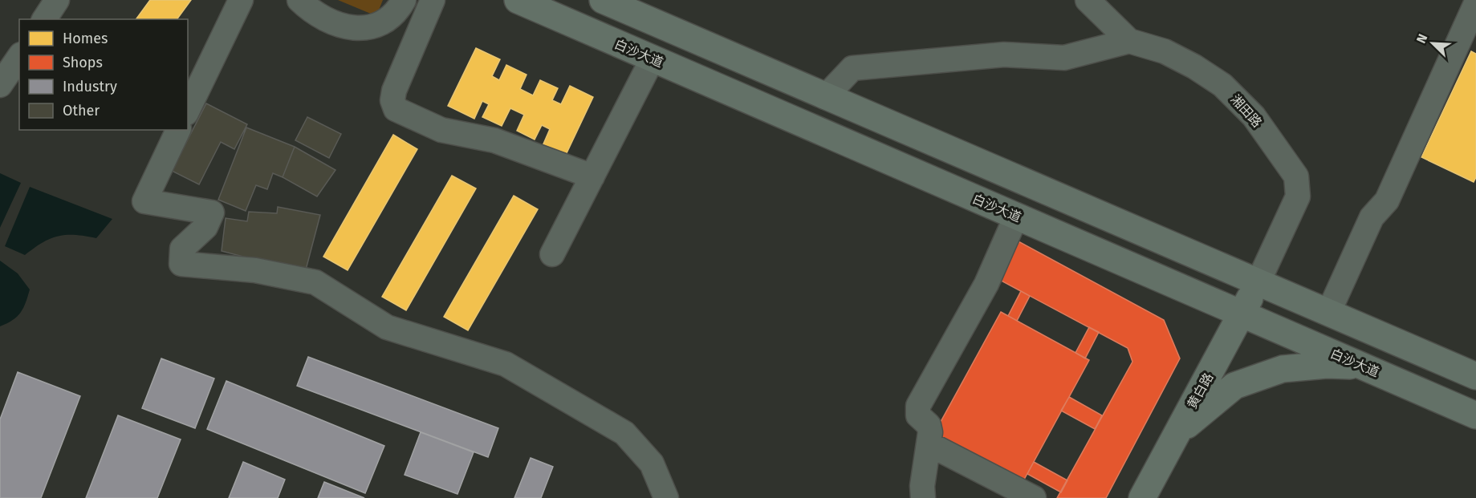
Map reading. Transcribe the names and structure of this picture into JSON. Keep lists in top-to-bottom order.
{
  "streets": {
    "main road": ["白沙大道", "黄白路"],
    "street": ["湘田路"]
  },
  "crossings": [
    ["白沙大道", "黄白路"],
    ["湘田路", "黄白路"]
  ],
  "legend": [
    "Homes",
    "Shops",
    "Industry",
    "Other"
  ],
  "north": "top left"
}
